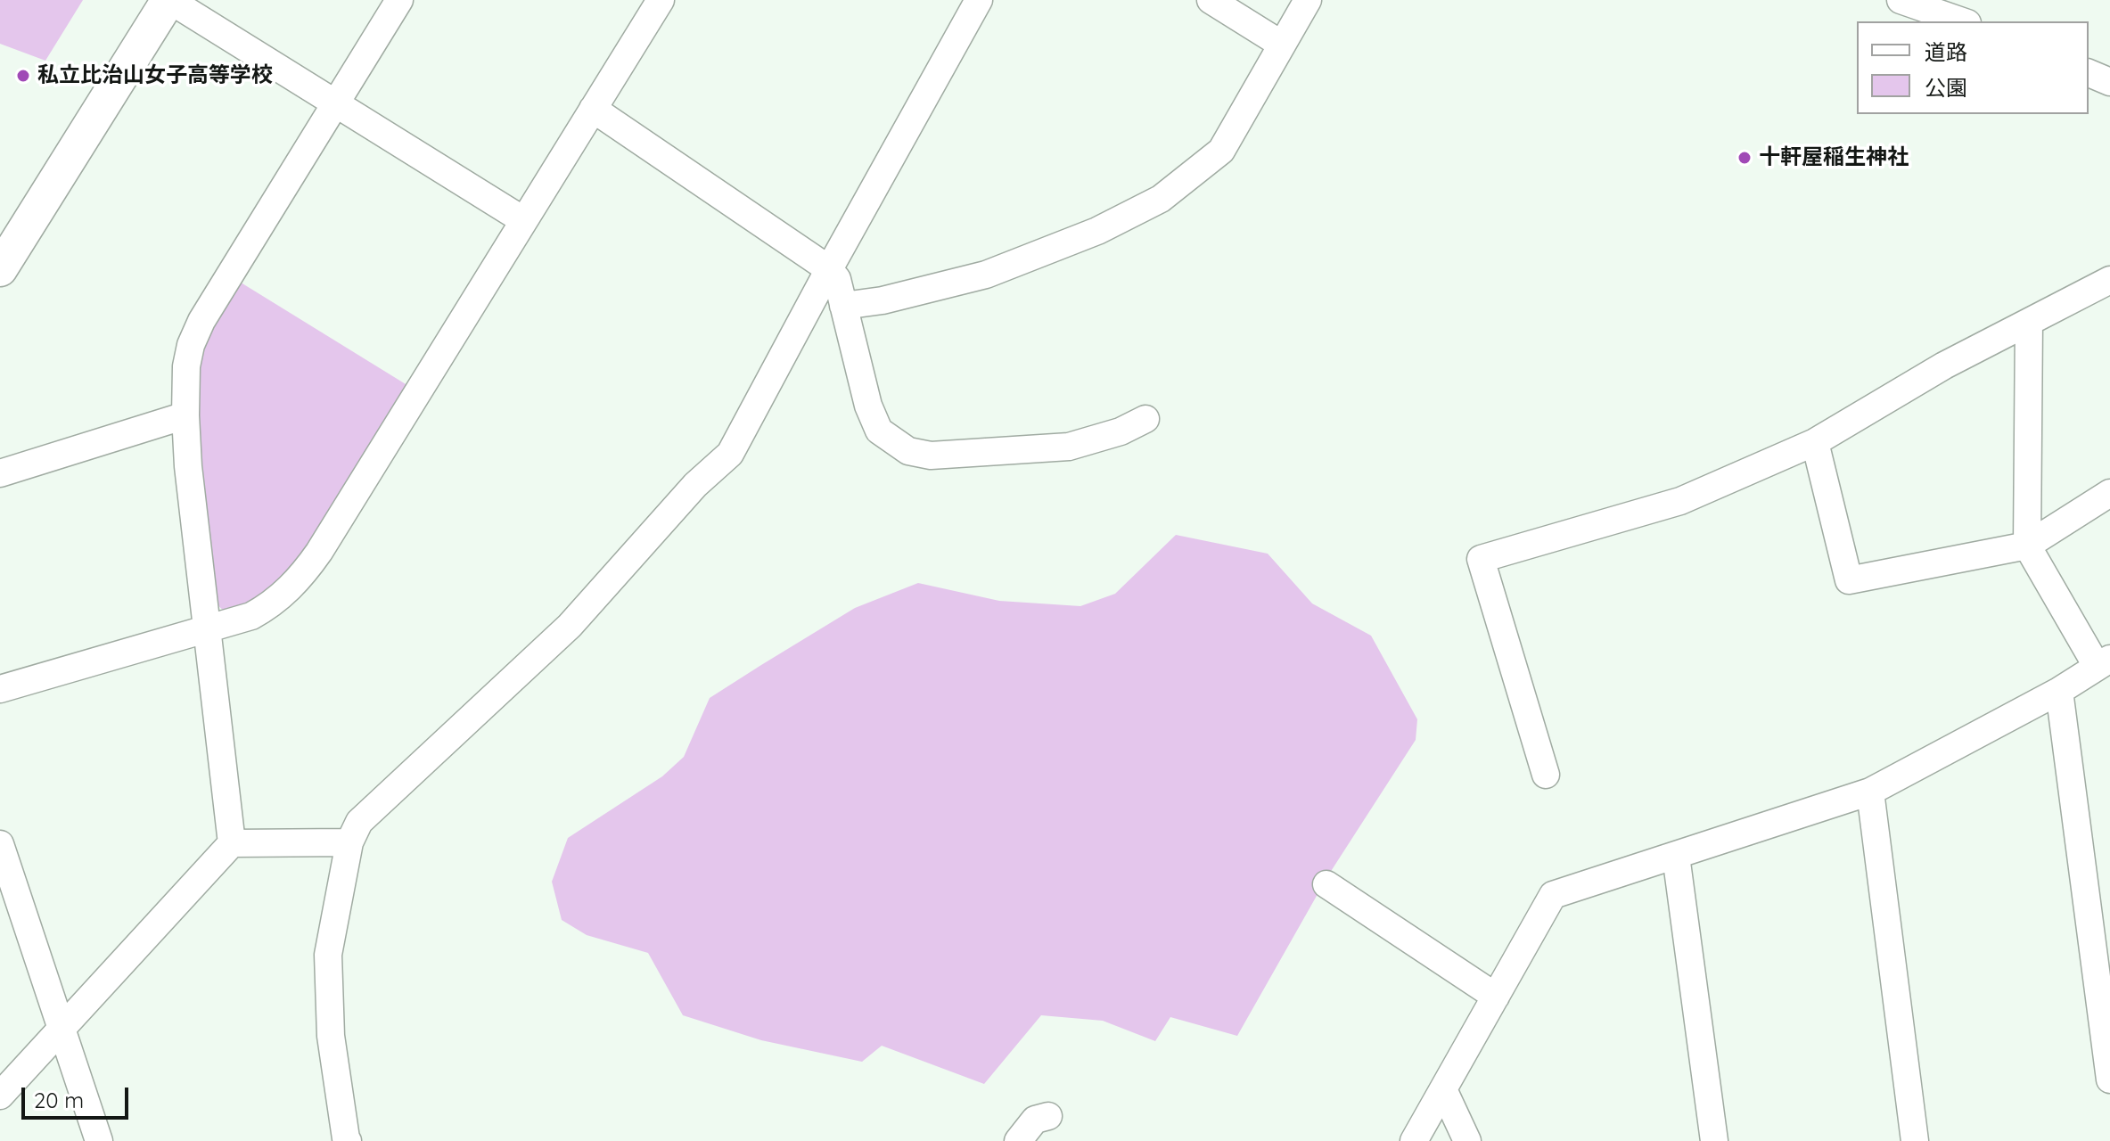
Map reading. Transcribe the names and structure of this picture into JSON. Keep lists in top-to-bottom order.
{
  "places": ["私立比治山女子高等学校", "十軒屋稲生神社"],
  "legend": ["道路", "公園"],
  "scale_bar": "20 m"
}
